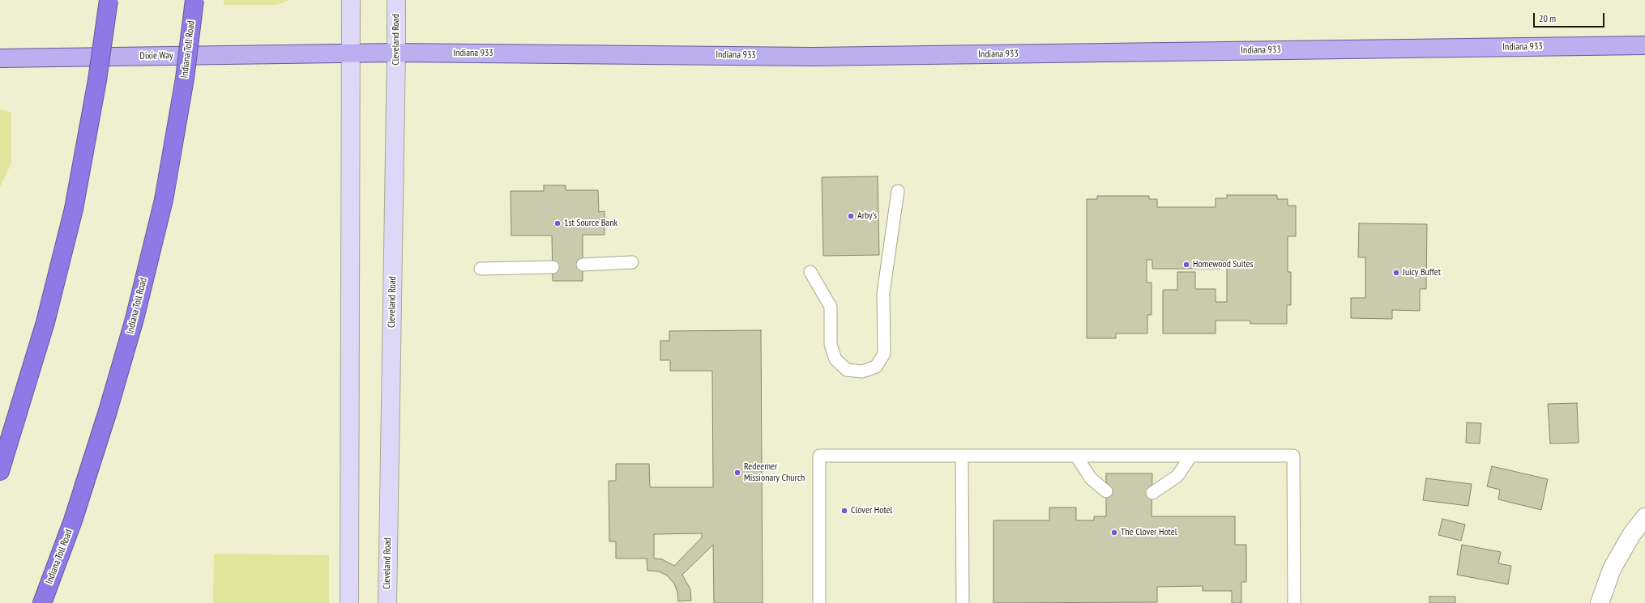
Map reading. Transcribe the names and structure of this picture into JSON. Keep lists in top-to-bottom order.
{
  "streets": {
    "highway": ["Indiana Toll Road"],
    "main road": ["Cleveland Road", "Indiana 933", "Dixie Way"]
  },
  "crossings": [
    ["Cleveland Road", "Indiana 933"],
    ["Indiana 933", "Dixie Way"]
  ],
  "places": [
    "Arby's",
    "1st Source Bank",
    "Homewood Suites",
    "Juicy Buffet",
    "Redeemer Missionary Church",
    "Clover Hotel",
    "The Clover Hotel"
  ],
  "scale_bar": "20 m"
}
